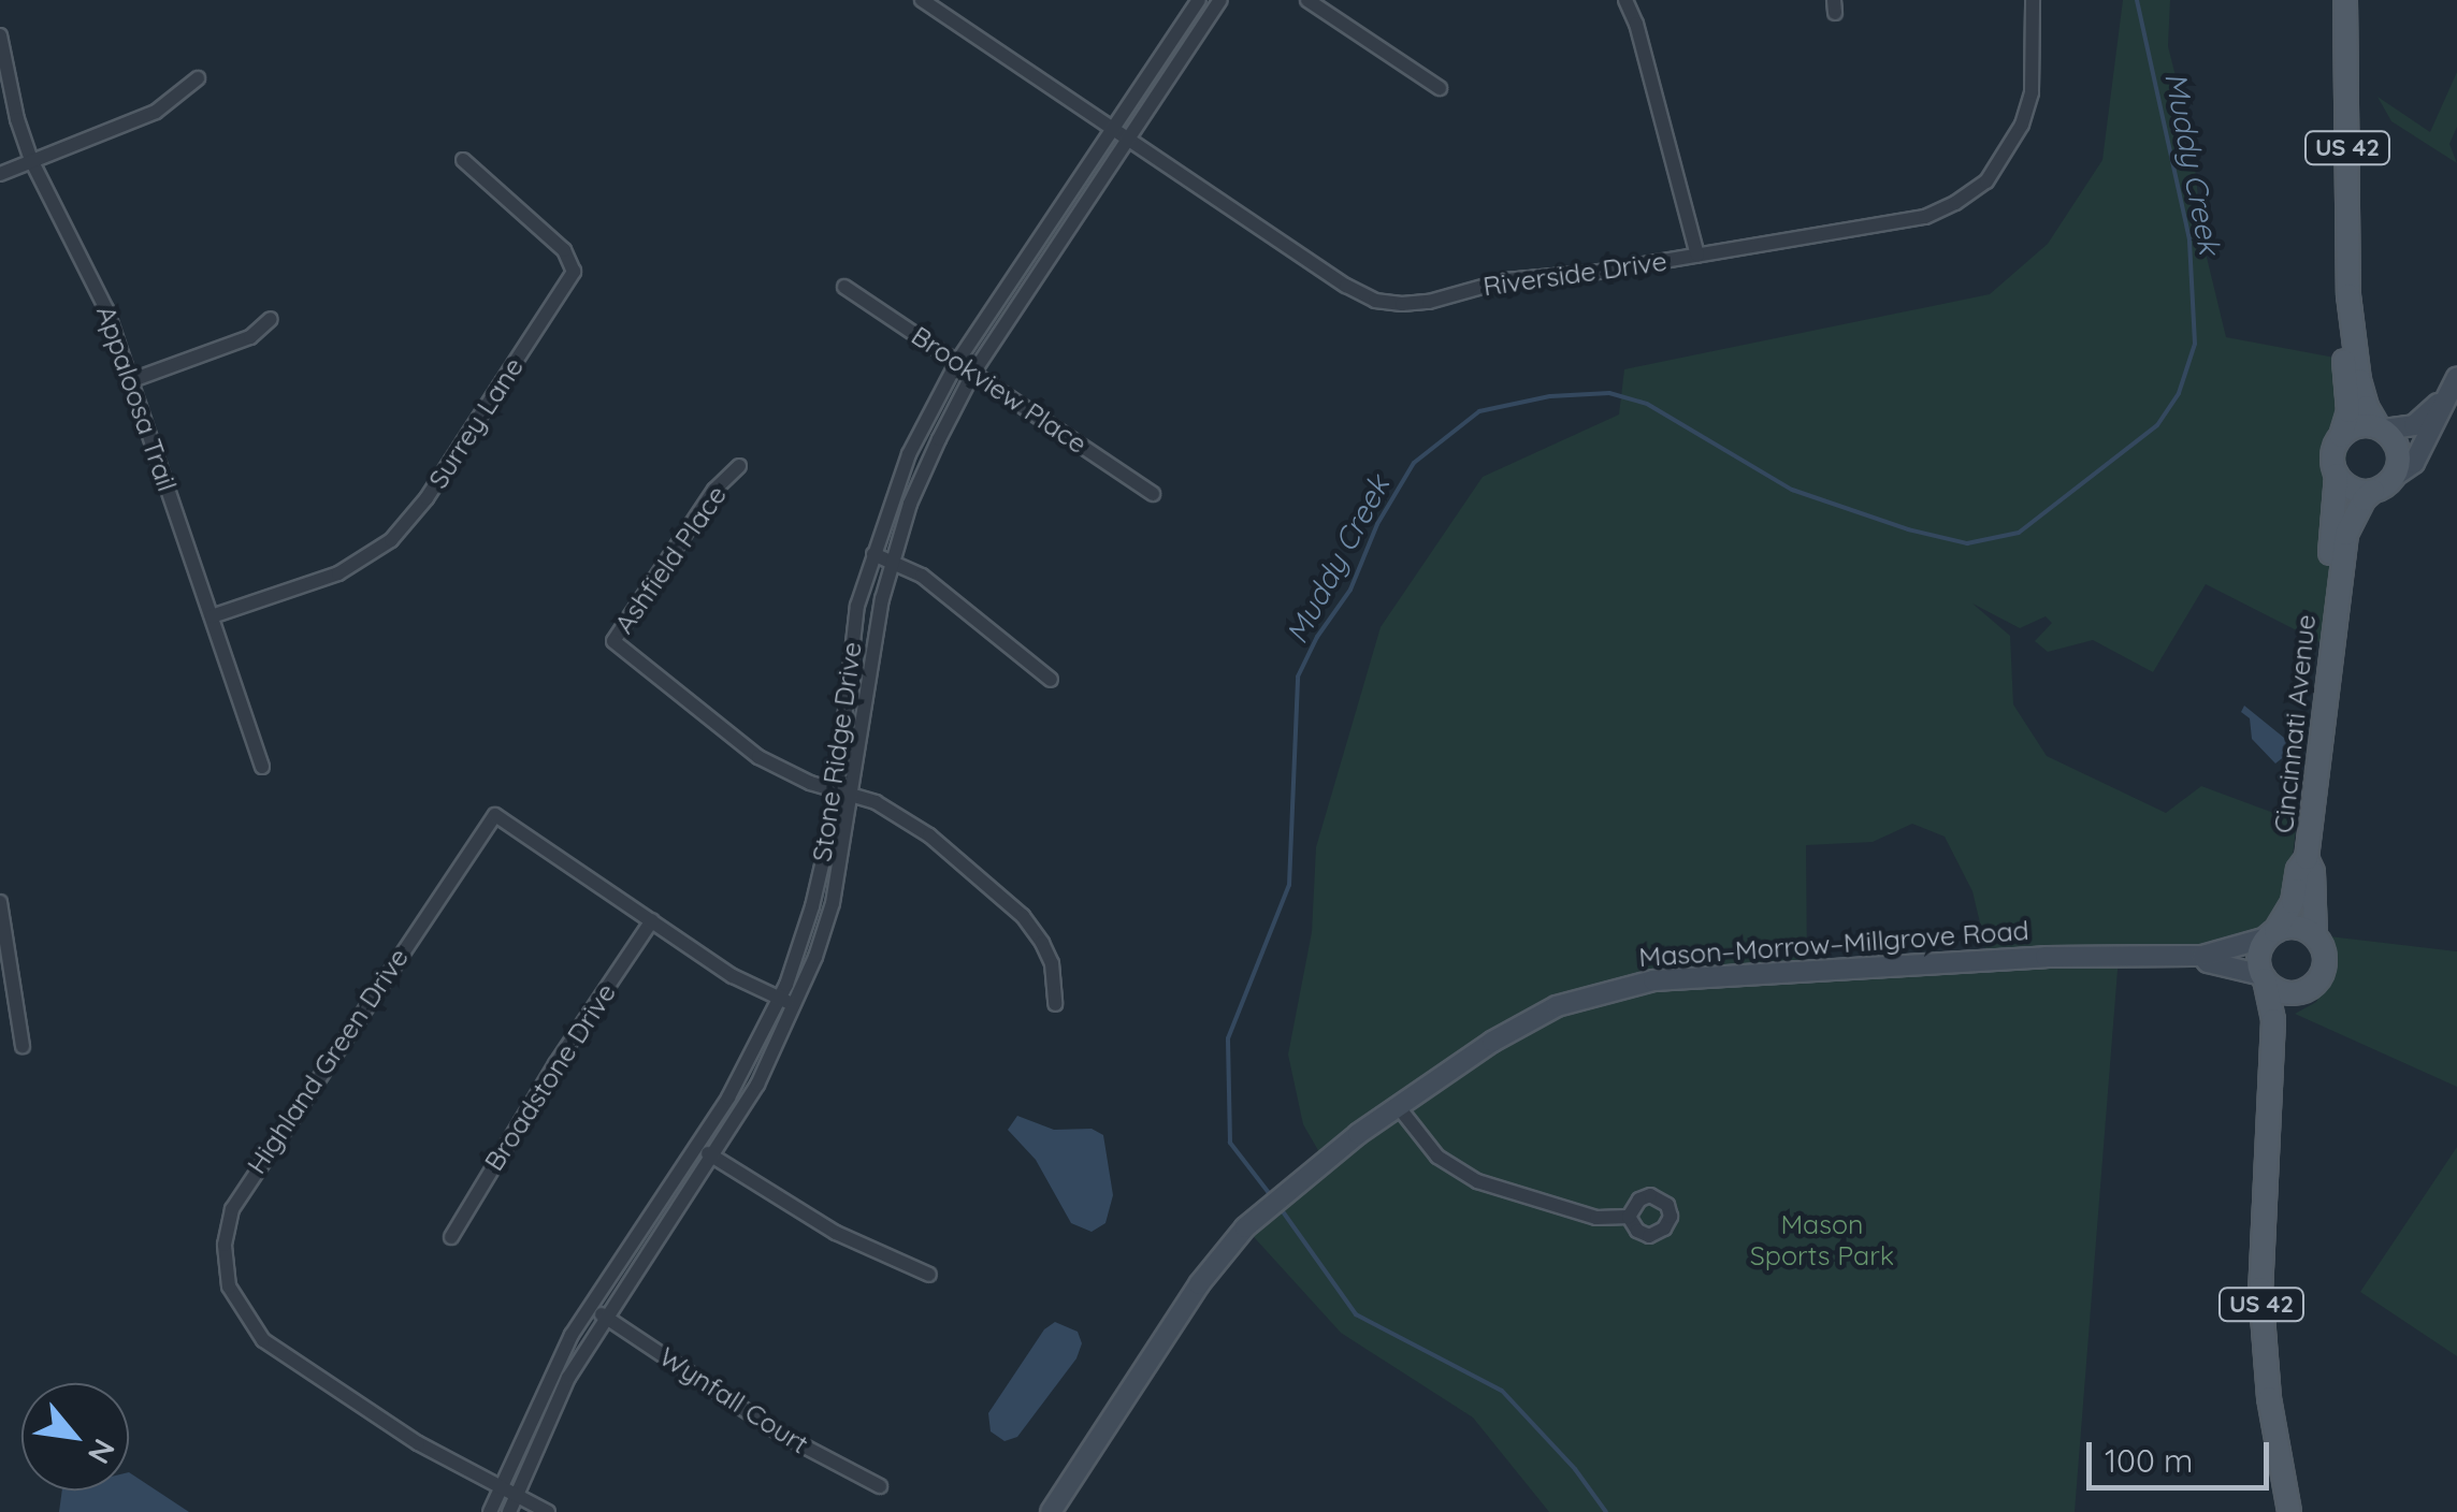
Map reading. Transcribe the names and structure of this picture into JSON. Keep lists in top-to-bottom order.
{
  "streets": {
    "main road": ["US 42", "Cincinnati Avenue"],
    "street": [
      "Riverside Drive",
      "Brookview Place",
      "Appaloosa Trail",
      "Surrey Lane",
      "Ashfield Place",
      "Stone Ridge Drive",
      "Mason–Morrow–Millgrove Road",
      "Highland Green Drive",
      "Broadstone Drive",
      "Wynfall Court"
    ]
  },
  "crossings": [
    ["US 42", "Cincinnati Avenue"],
    ["US 42", "Mason–Morrow–Millgrove Road"],
    ["Riverside Drive", "Stone Ridge Drive"],
    ["Brookview Place", "Stone Ridge Drive"],
    ["Appaloosa Trail", "Surrey Lane"],
    ["Ashfield Place", "Stone Ridge Drive"],
    ["Cincinnati Avenue", "Mason–Morrow–Millgrove Road"],
    ["Stone Ridge Drive", "Highland Green Drive"],
    ["Stone Ridge Drive", "Wynfall Court"],
    ["Highland Green Drive", "Broadstone Drive"]
  ],
  "water": ["Muddy Creek"],
  "parks": ["Mason Sports Park"],
  "scale_bar": "100 m",
  "north": "bottom right"
}
